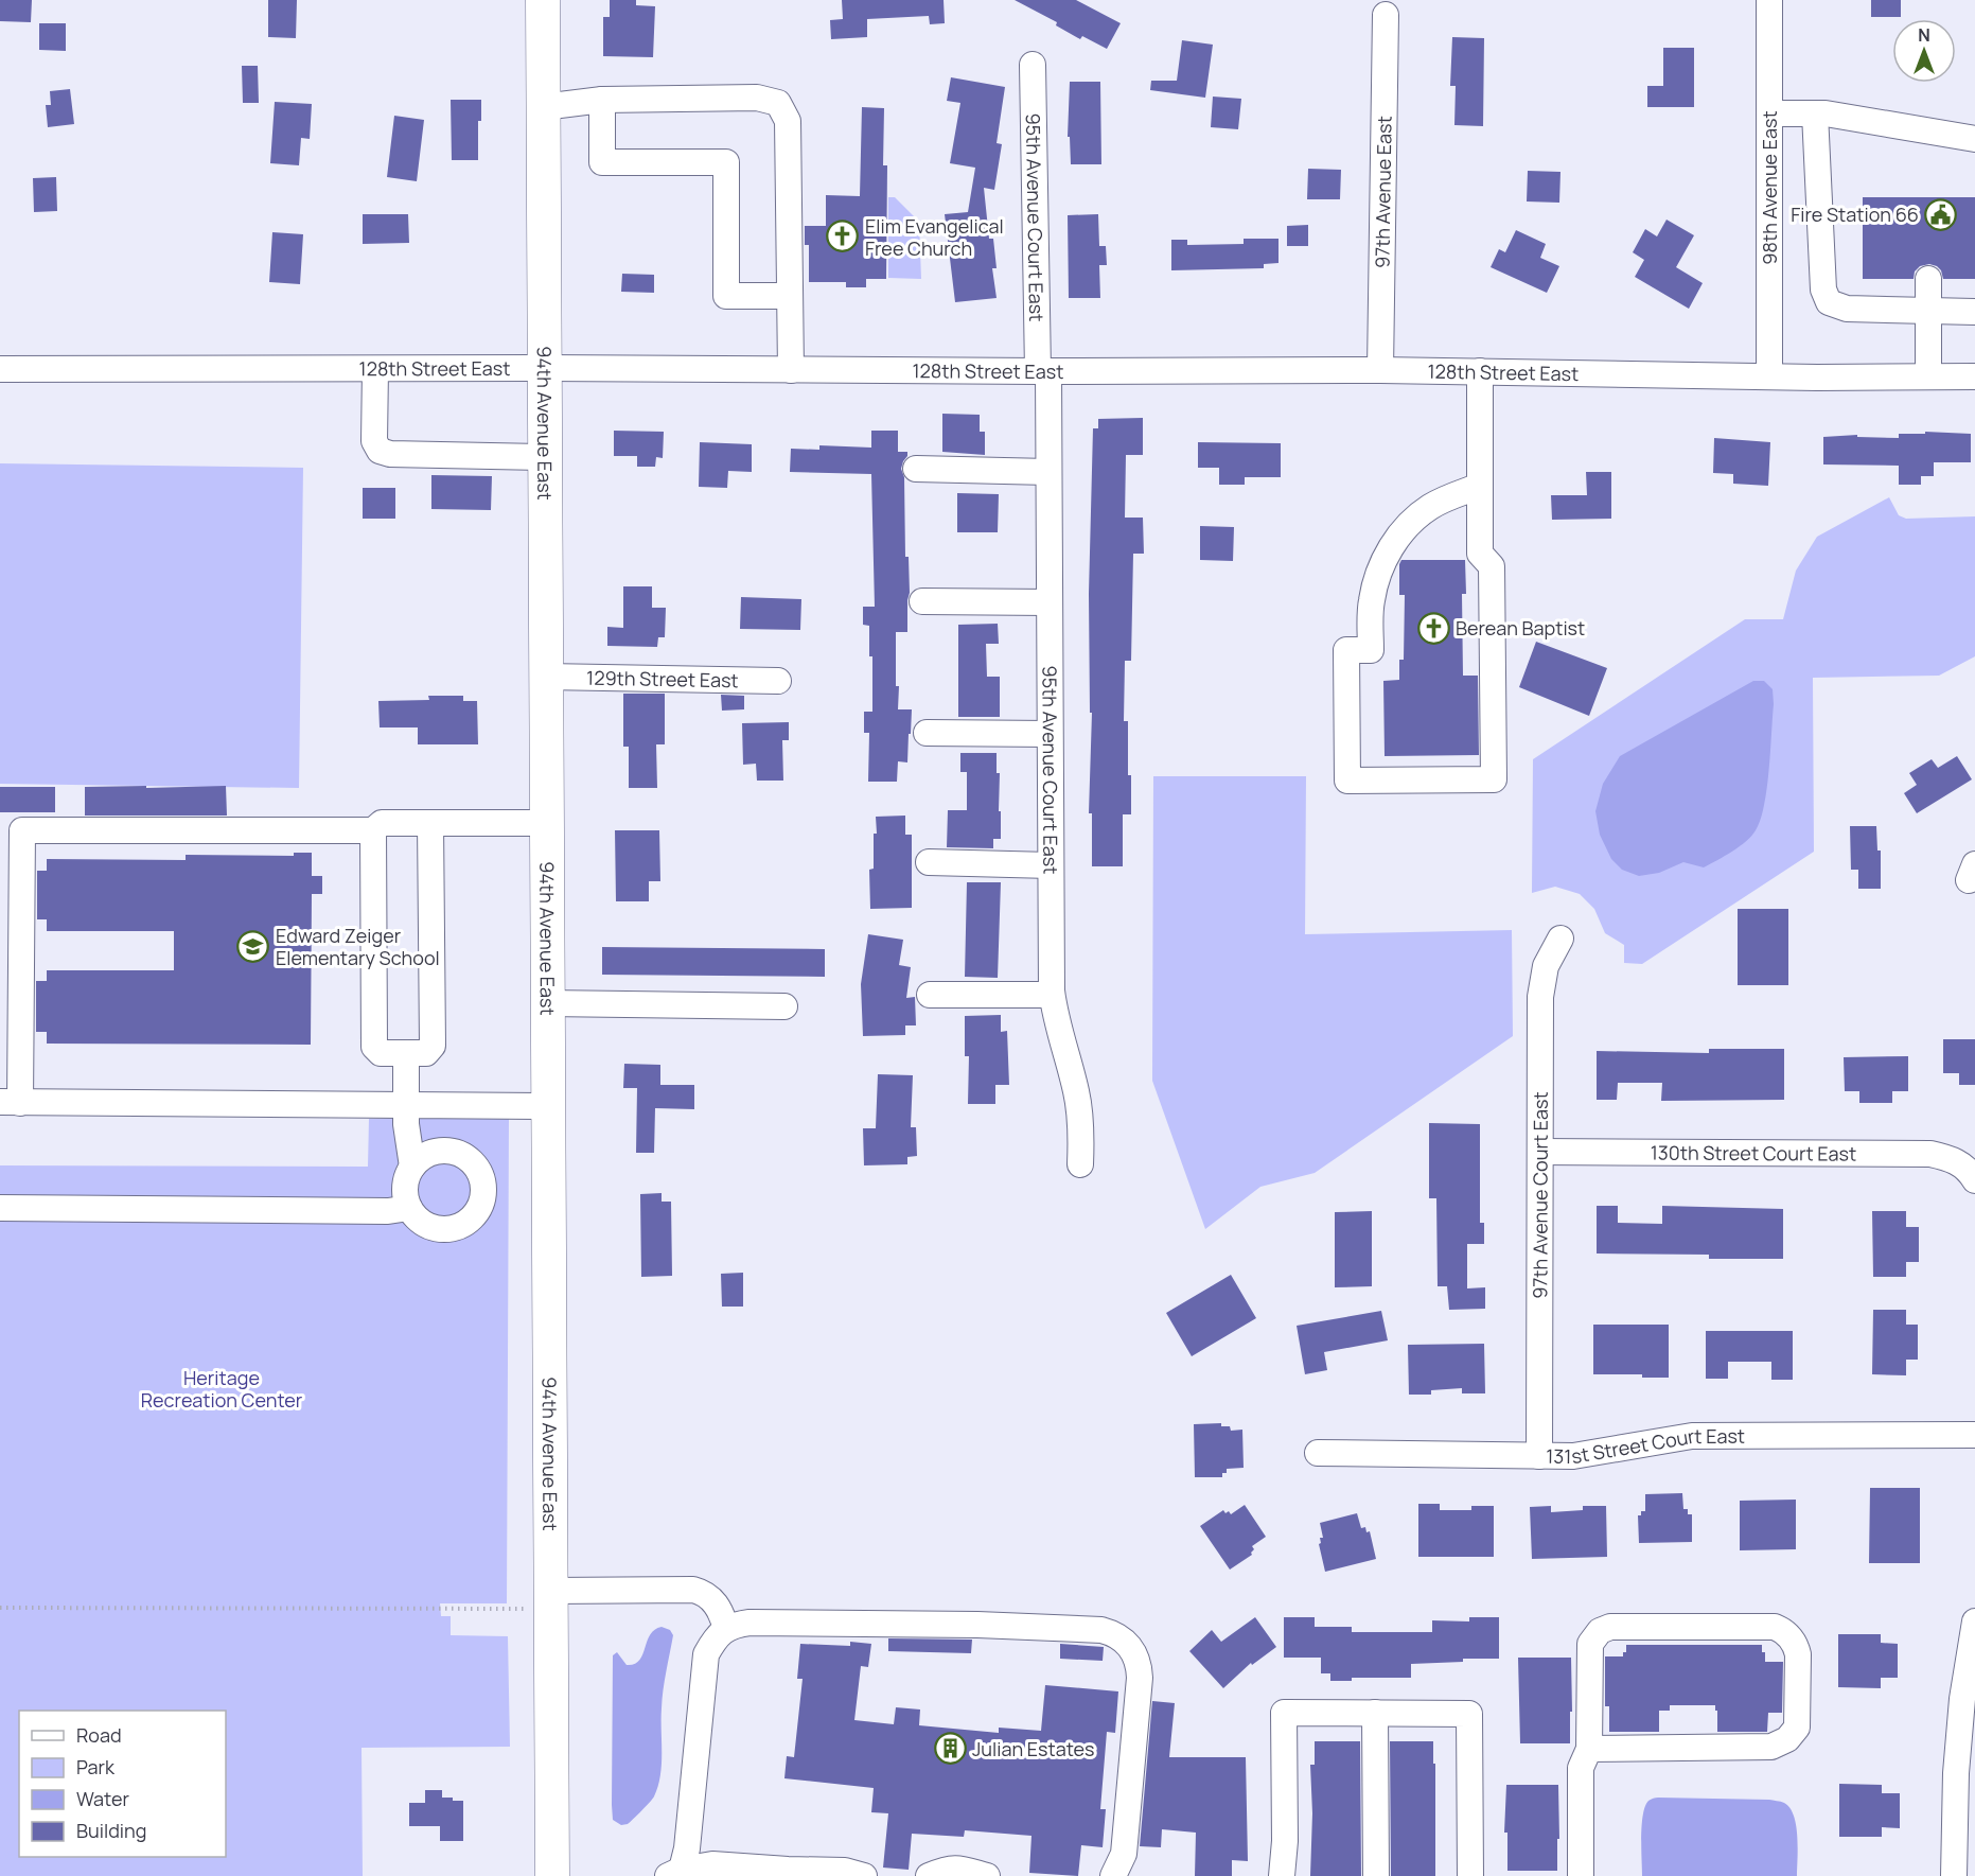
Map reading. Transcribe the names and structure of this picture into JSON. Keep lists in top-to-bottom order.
{
  "streets": {
    "main road": ["94th Avenue East"],
    "street": [
      "98th Avenue East",
      "97th Avenue East",
      "95th Avenue Court East",
      "128th Street East",
      "129th Street East",
      "130th Street Court East",
      "97th Avenue Court East",
      "131st Street Court East"
    ]
  },
  "crossings": [
    ["98th Avenue East", "128th Street East"],
    ["97th Avenue East", "128th Street East"],
    ["95th Avenue Court East", "128th Street East"],
    ["128th Street East", "94th Avenue East"],
    ["94th Avenue East", "129th Street East"],
    ["130th Street Court East", "97th Avenue Court East"],
    ["97th Avenue Court East", "131st Street Court East"]
  ],
  "parks": ["Heritage Recreation Center"],
  "places": {
    "public building": ["Fire Station 66"],
    "church": ["Elim Evangelical Free Church", "Berean Baptist"],
    "school or university": ["Edward Zeiger Elementary School"],
    "building": ["Julian Estates"]
  },
  "legend": [
    "Road",
    "Park",
    "Water",
    "Building"
  ],
  "north": "top"
}
